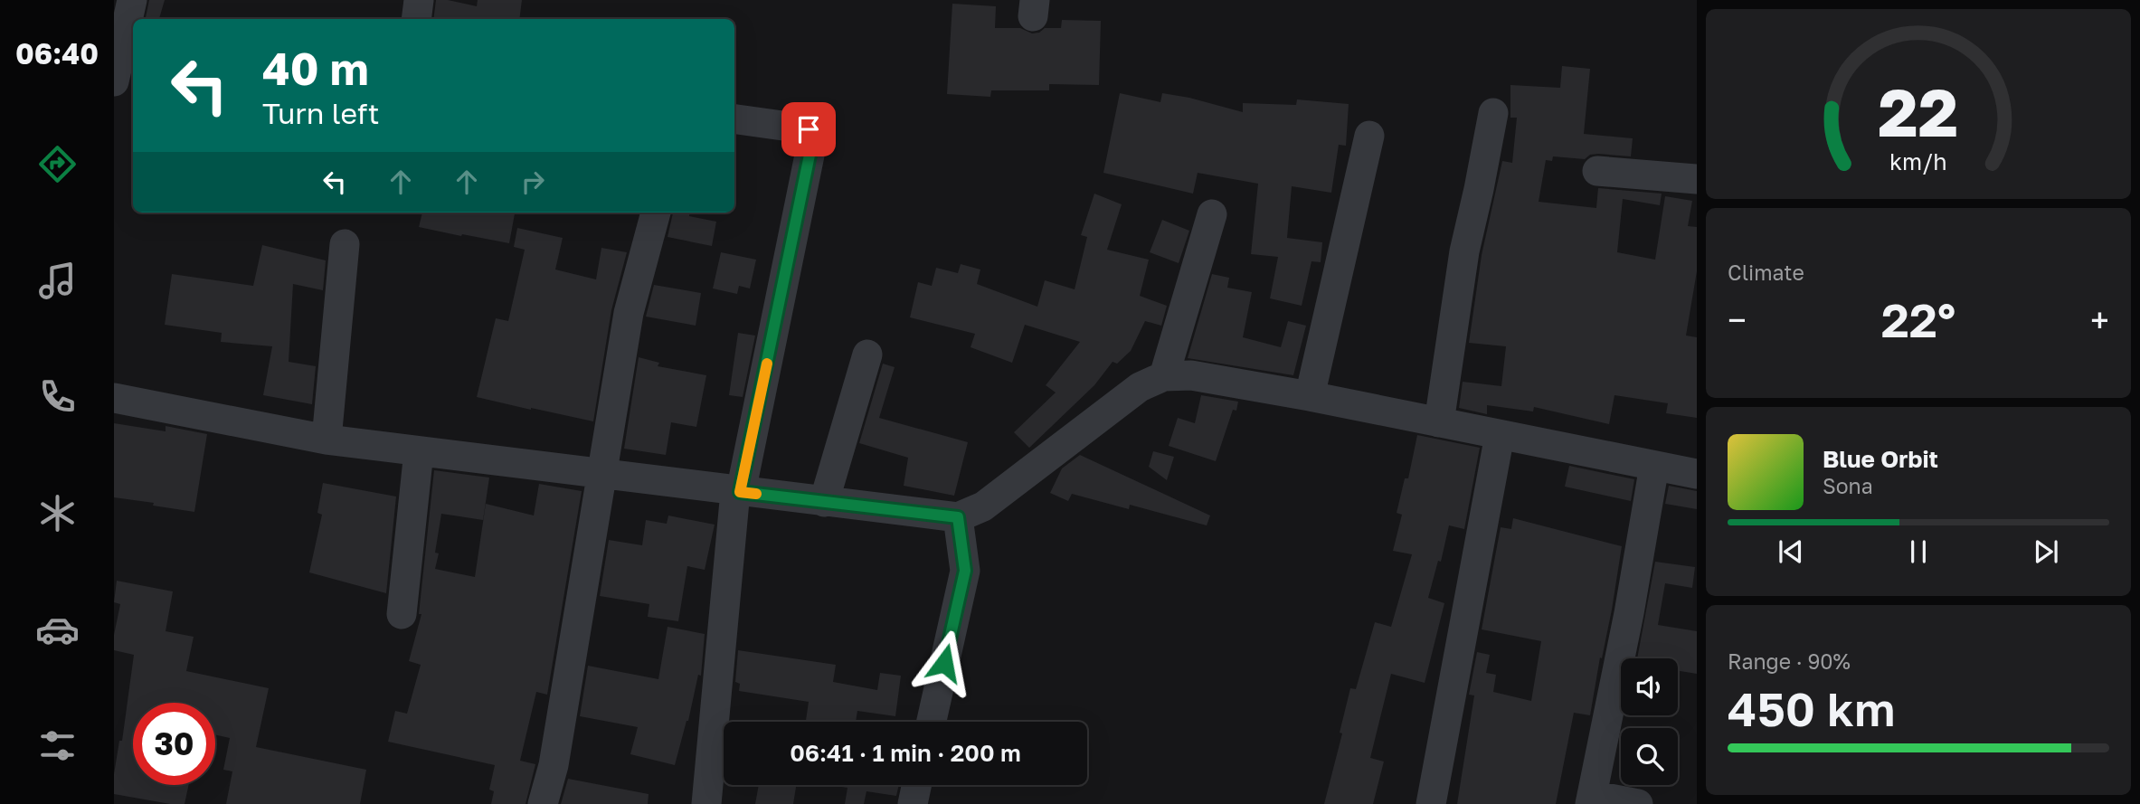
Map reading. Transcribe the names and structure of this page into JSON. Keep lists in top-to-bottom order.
{
  "page": {
    "tabs": "06:40",
    "turn": ["40 m", "Turn left"],
    "tile": [
      "Climate",
      ["Range · 90%", "450 km"]
    ],
    "heat": ["−", "22°", "+"],
    "song": ["Blue Orbit", "Sona"],
    "limit": "30",
    "trip": "06:41 · 1 min · 200 m",
    "gauge": ["22", "km/h"]
  }
}
